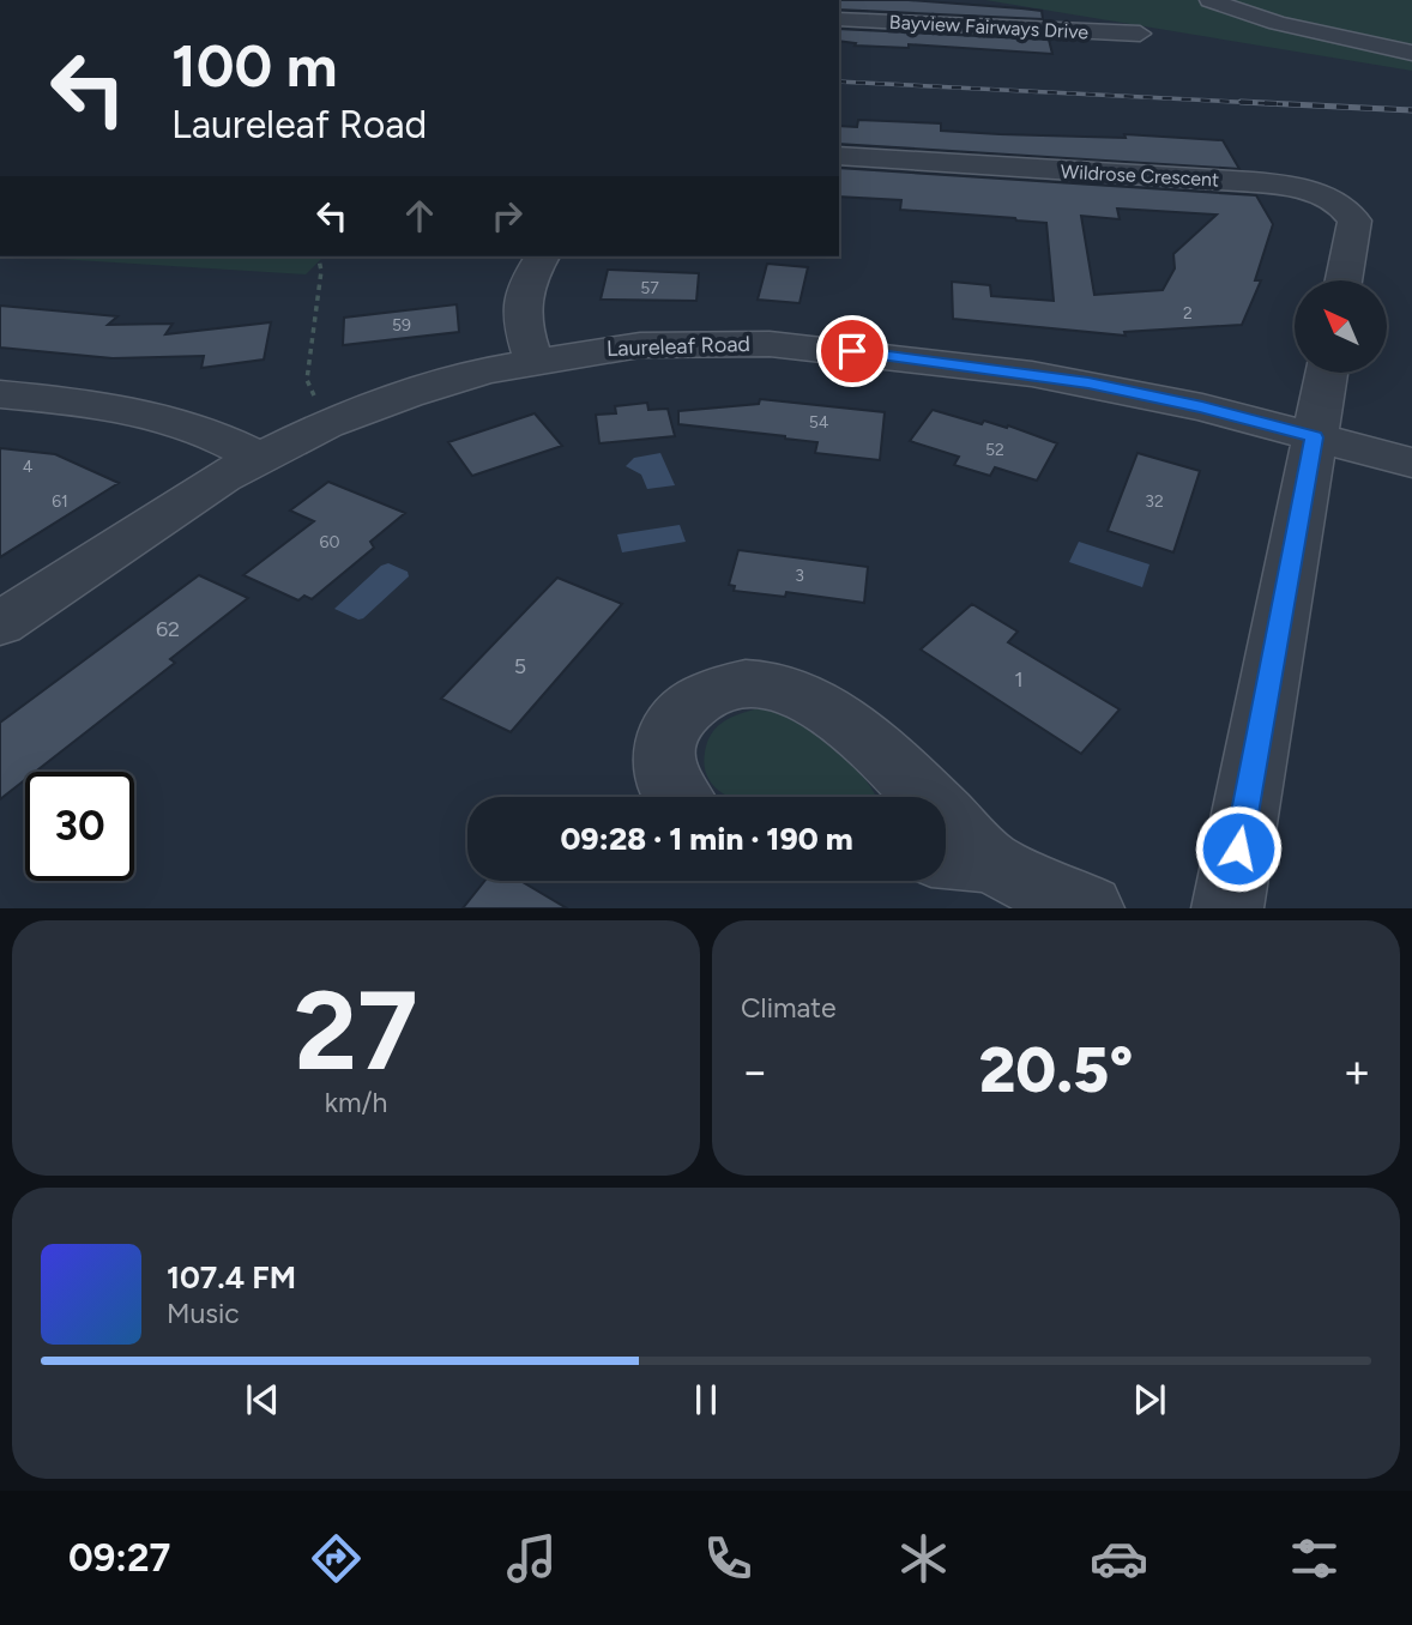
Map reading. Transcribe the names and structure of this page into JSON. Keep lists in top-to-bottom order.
{
  "streets": {
    "street": ["Bayview Fairways Drive", "Wildrose Crescent", "Laureleaf Road"]
  },
  "house_numbers": [
    "57",
    "2",
    "59",
    "54",
    "52",
    "4",
    "61",
    "32",
    "60",
    "3",
    "62",
    "5",
    "1"
  ],
  "north": "top left",
  "page": {
    "turn": ["100 m", "Laureleaf Road"],
    "limit": "30",
    "trip": "09:28 · 1 min · 190 m",
    "tile": [
      ["27", "km/h"],
      "Climate"
    ],
    "heat": ["−", "20.5°", "+"],
    "song": ["107.4 FM", "Music"],
    "tabs": "09:27"
  }
}
